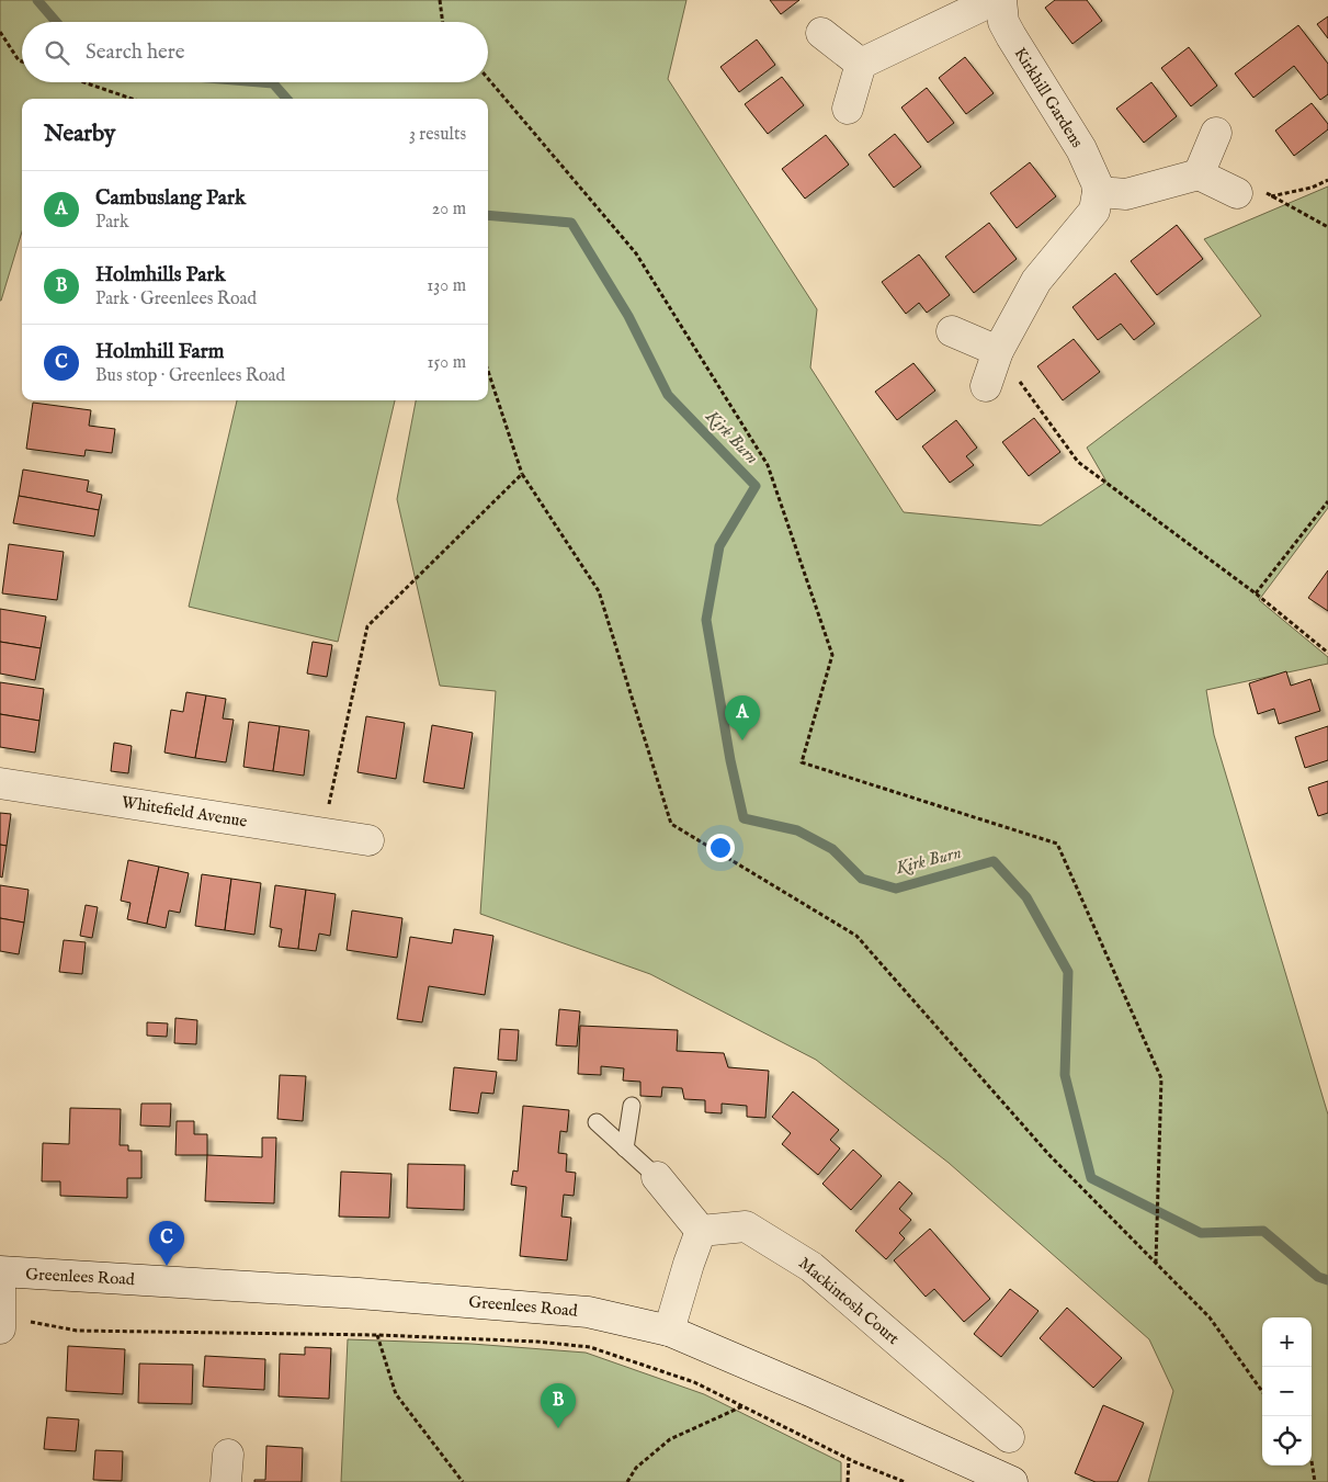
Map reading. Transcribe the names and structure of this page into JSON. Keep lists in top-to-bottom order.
{
  "streets": {
    "street": [
      "Kirkhill Gardens",
      "Whitefield Avenue",
      "Greenlees Road",
      "Mackintosh Court"
    ]
  },
  "water": ["Kirk Burn"],
  "page": {
    "search": "Search here",
    "heading": ["Nearby", "3 results"],
    "list": [
      {
        "mark": "A",
        "name": "Cambuslang Park",
        "note": "Park",
        "value": "20 m"
      },
      {
        "mark": "B",
        "name": "Holmhills Park",
        "note": "Park · Greenlees Road",
        "value": "130 m"
      },
      {
        "mark": "C",
        "name": "Holmhill Farm",
        "note": "Bus stop · Greenlees Road",
        "value": "150 m"
      }
    ],
    "pins": ["A", "C", "B"],
    "map_buttons": ["+", "−"]
  }
}
